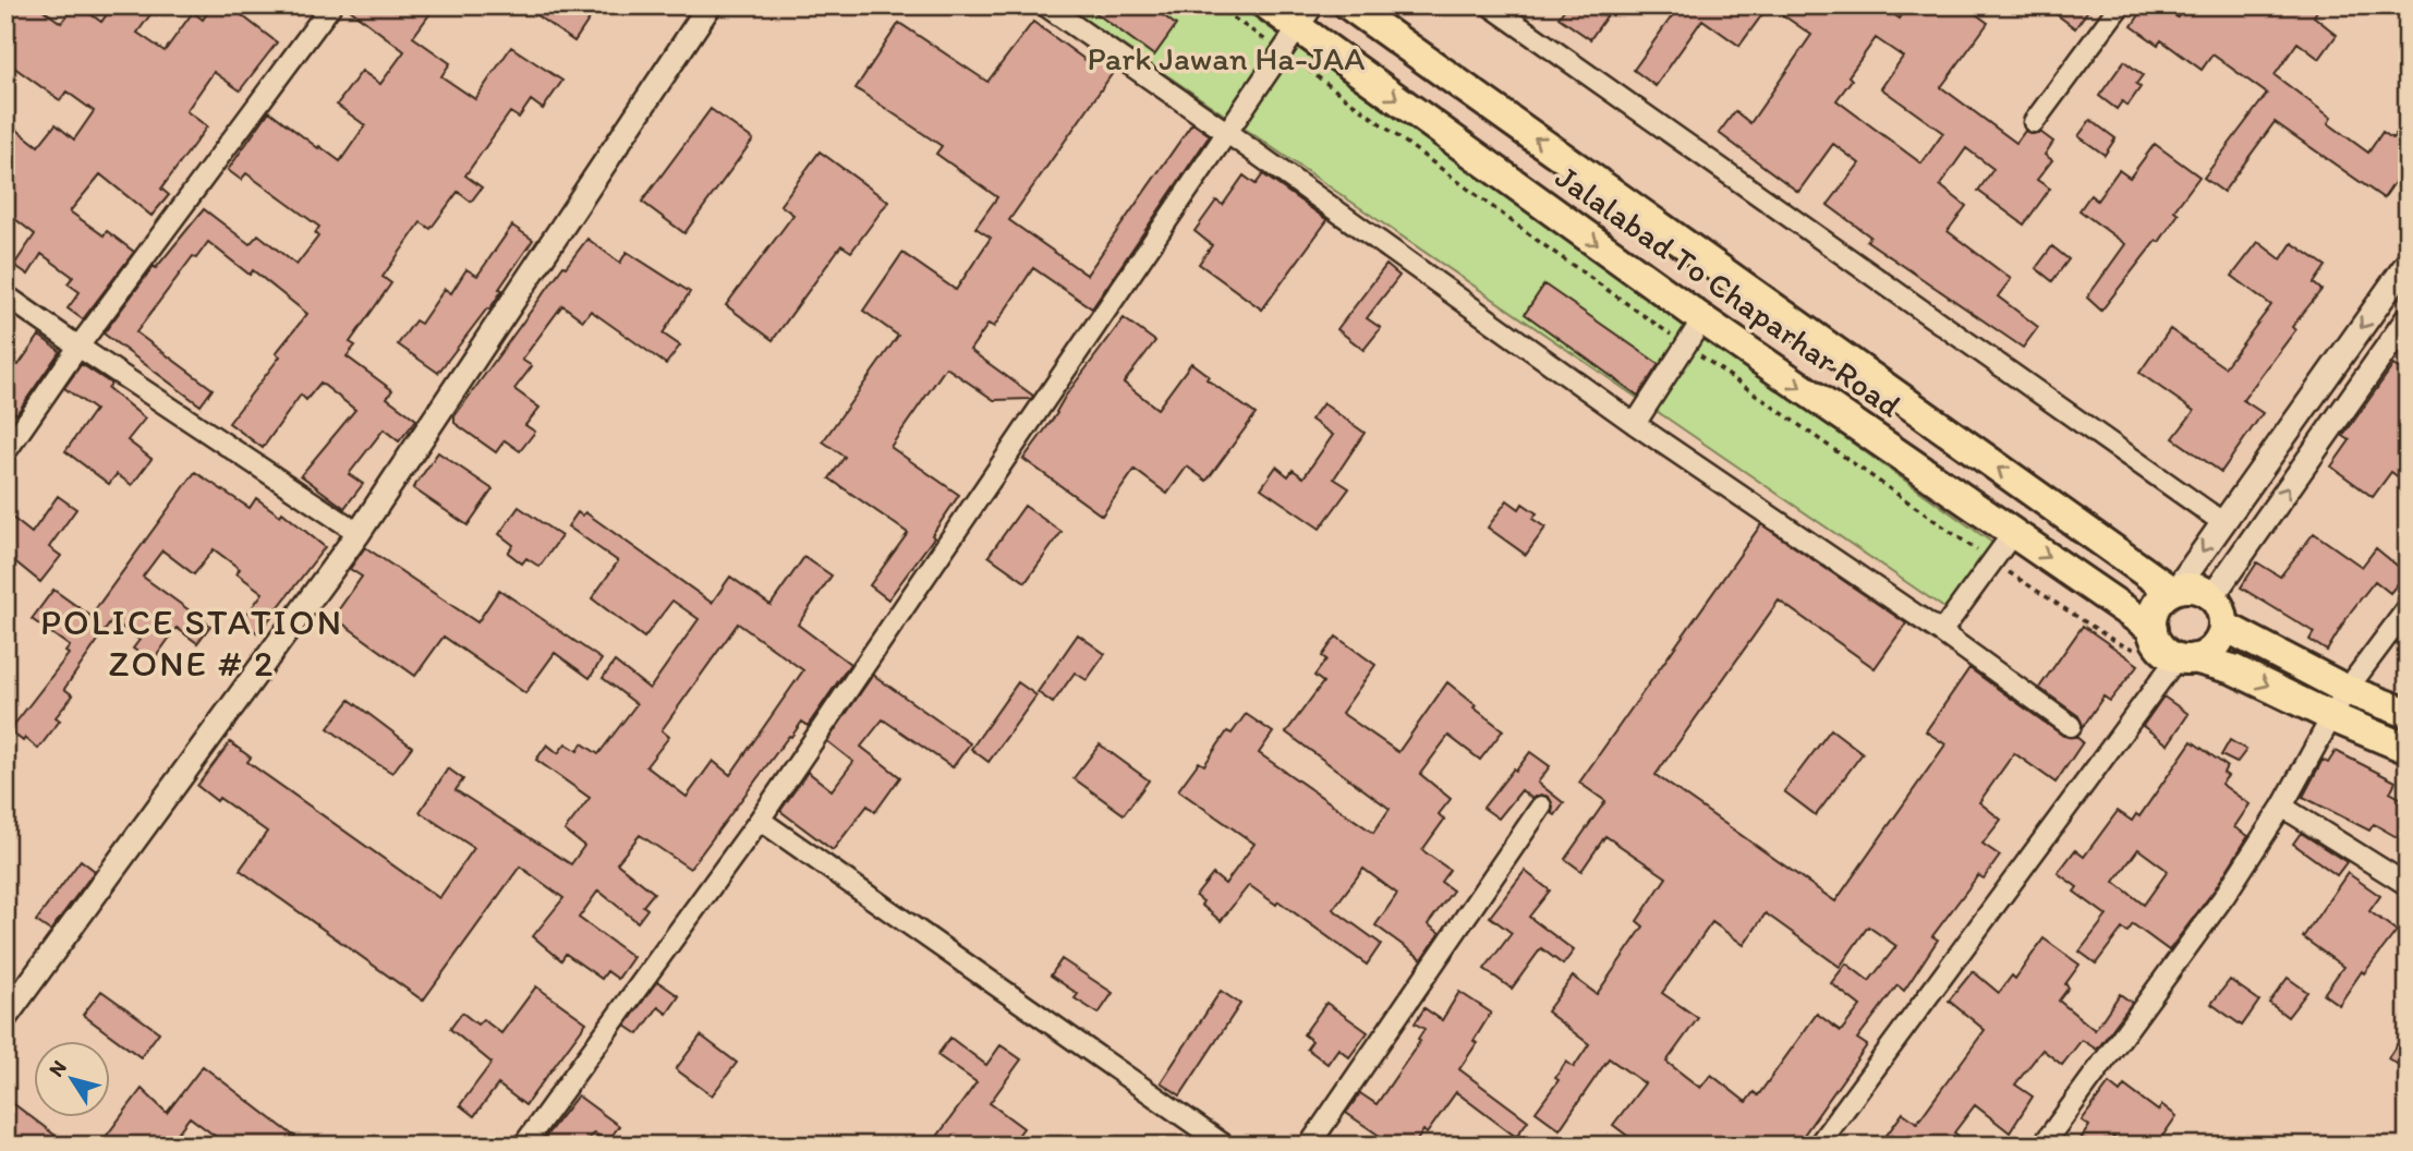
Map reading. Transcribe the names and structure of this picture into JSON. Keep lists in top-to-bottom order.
{
  "streets": {
    "main road": ["Jalalabad To Chaparhar Road"]
  },
  "districts": ["POLICE STATION ZONE # 2"],
  "parks": ["Park Jawan Ha-JAA"],
  "north": "top left"
}
